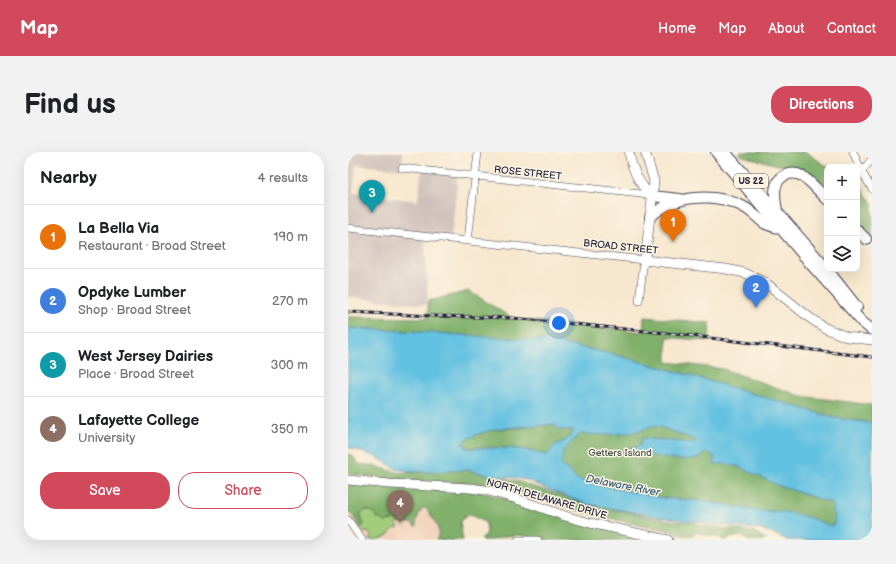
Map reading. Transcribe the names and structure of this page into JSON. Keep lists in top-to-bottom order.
{
  "streets": {
    "highway": ["US 22"],
    "main road": ["BROAD STREET", "NORTH DELAWARE DRIVE"],
    "street": ["ROSE STREET"]
  },
  "water": ["Delaware River"],
  "parks": ["Getters Island"],
  "page": {
    "header": "Map",
    "nav": [
      "Home",
      "Map",
      "About",
      "Contact"
    ],
    "buttons": [
      "Directions",
      ["Save", "Share"]
    ],
    "title": "Find us",
    "heading": ["Nearby", "4 results"],
    "map_buttons": ["+", "−"],
    "pins": [
      "3",
      "1",
      "2",
      "4"
    ],
    "list": [
      {
        "mark": "1",
        "name": "La Bella Via",
        "note": "Restaurant · Broad Street",
        "value": "190 m"
      },
      {
        "mark": "2",
        "name": "Opdyke Lumber",
        "note": "Shop · Broad Street",
        "value": "270 m"
      },
      {
        "mark": "3",
        "name": "West Jersey Dairies",
        "note": "Place · Broad Street",
        "value": "300 m"
      },
      {
        "mark": "4",
        "name": "Lafayette College",
        "note": "University",
        "value": "350 m"
      }
    ]
  }
}
